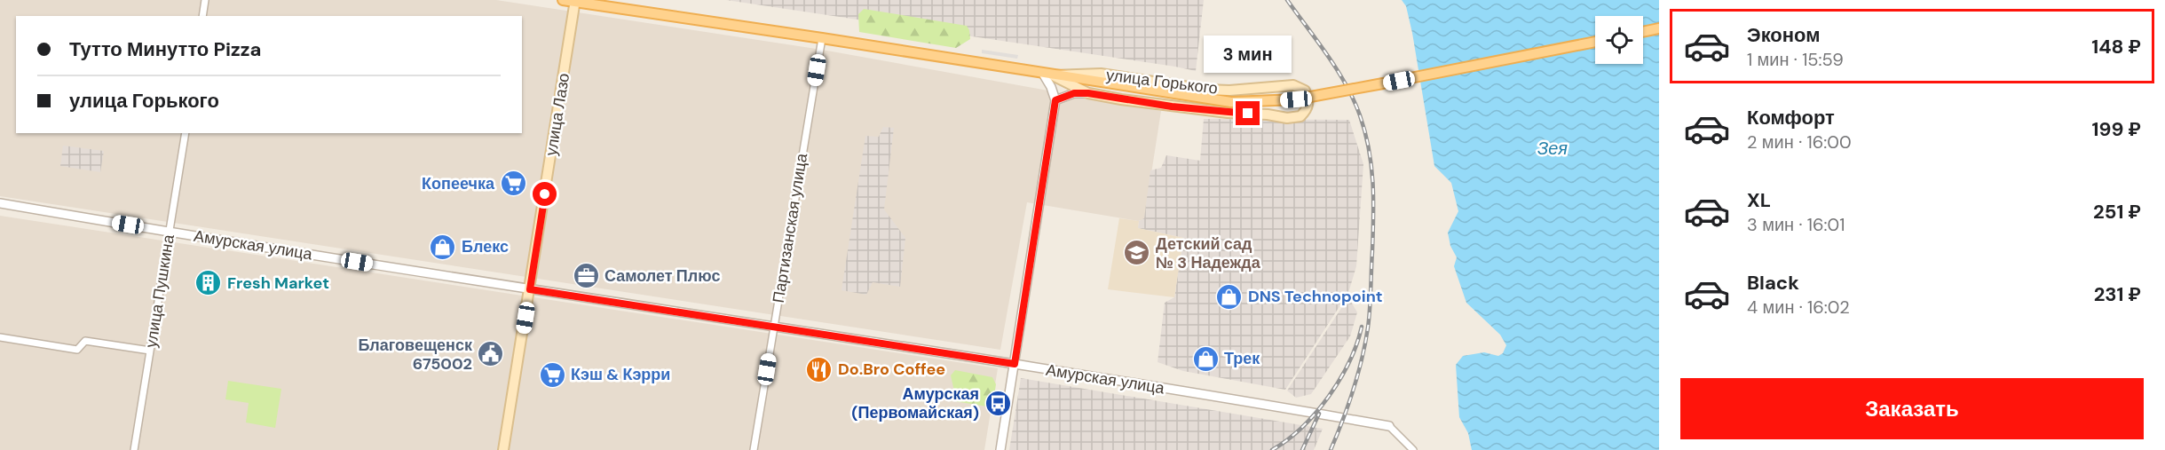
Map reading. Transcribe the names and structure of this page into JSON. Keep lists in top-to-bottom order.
{
  "streets": {
    "main road": ["улица Горького", "улица Лазо"],
    "street": ["Партизанская улица", "Амурская улица", "улица Пушкина"]
  },
  "crossings": [
    ["улица Горького", "улица Лазо"],
    ["улица Горького", "Партизанская улица"],
    ["улица Лазо", "Амурская улица"],
    ["Партизанская улица", "Амурская улица"],
    ["Амурская улица", "улица Пушкина"]
  ],
  "water": ["Зея"],
  "places": {
    "supermarket": ["Копеечка", "Кэш & Кэрри"],
    "shop": ["Блекс", "DNS Technopoint", "Трек"],
    "school or university": ["Детский сад № 3 Надежда"],
    "office": ["Самолет Плюс"],
    "building": ["Fresh Market"],
    "public building": ["Благовещенск 675002"],
    "restaurant": ["Do.Bro Coffee"],
    "bus stop": ["Амурская (Первомайская)"]
  },
  "page": {
    "list": [
      {
        "name": "Эконом",
        "note": "1 мин · 15:59",
        "value": "148 ₽"
      },
      {
        "name": "Комфорт",
        "note": "2 мин · 16:00",
        "value": "199 ₽"
      },
      {
        "name": "XL",
        "note": "3 мин · 16:01",
        "value": "251 ₽"
      },
      {
        "name": "Black",
        "note": "4 мин · 16:02",
        "value": "231 ₽"
      }
    ],
    "banner": ["Тутто Минутто Pizza", "улица Горького"],
    "bubble": "3 мин",
    "buttons": "Заказать"
  }
}
